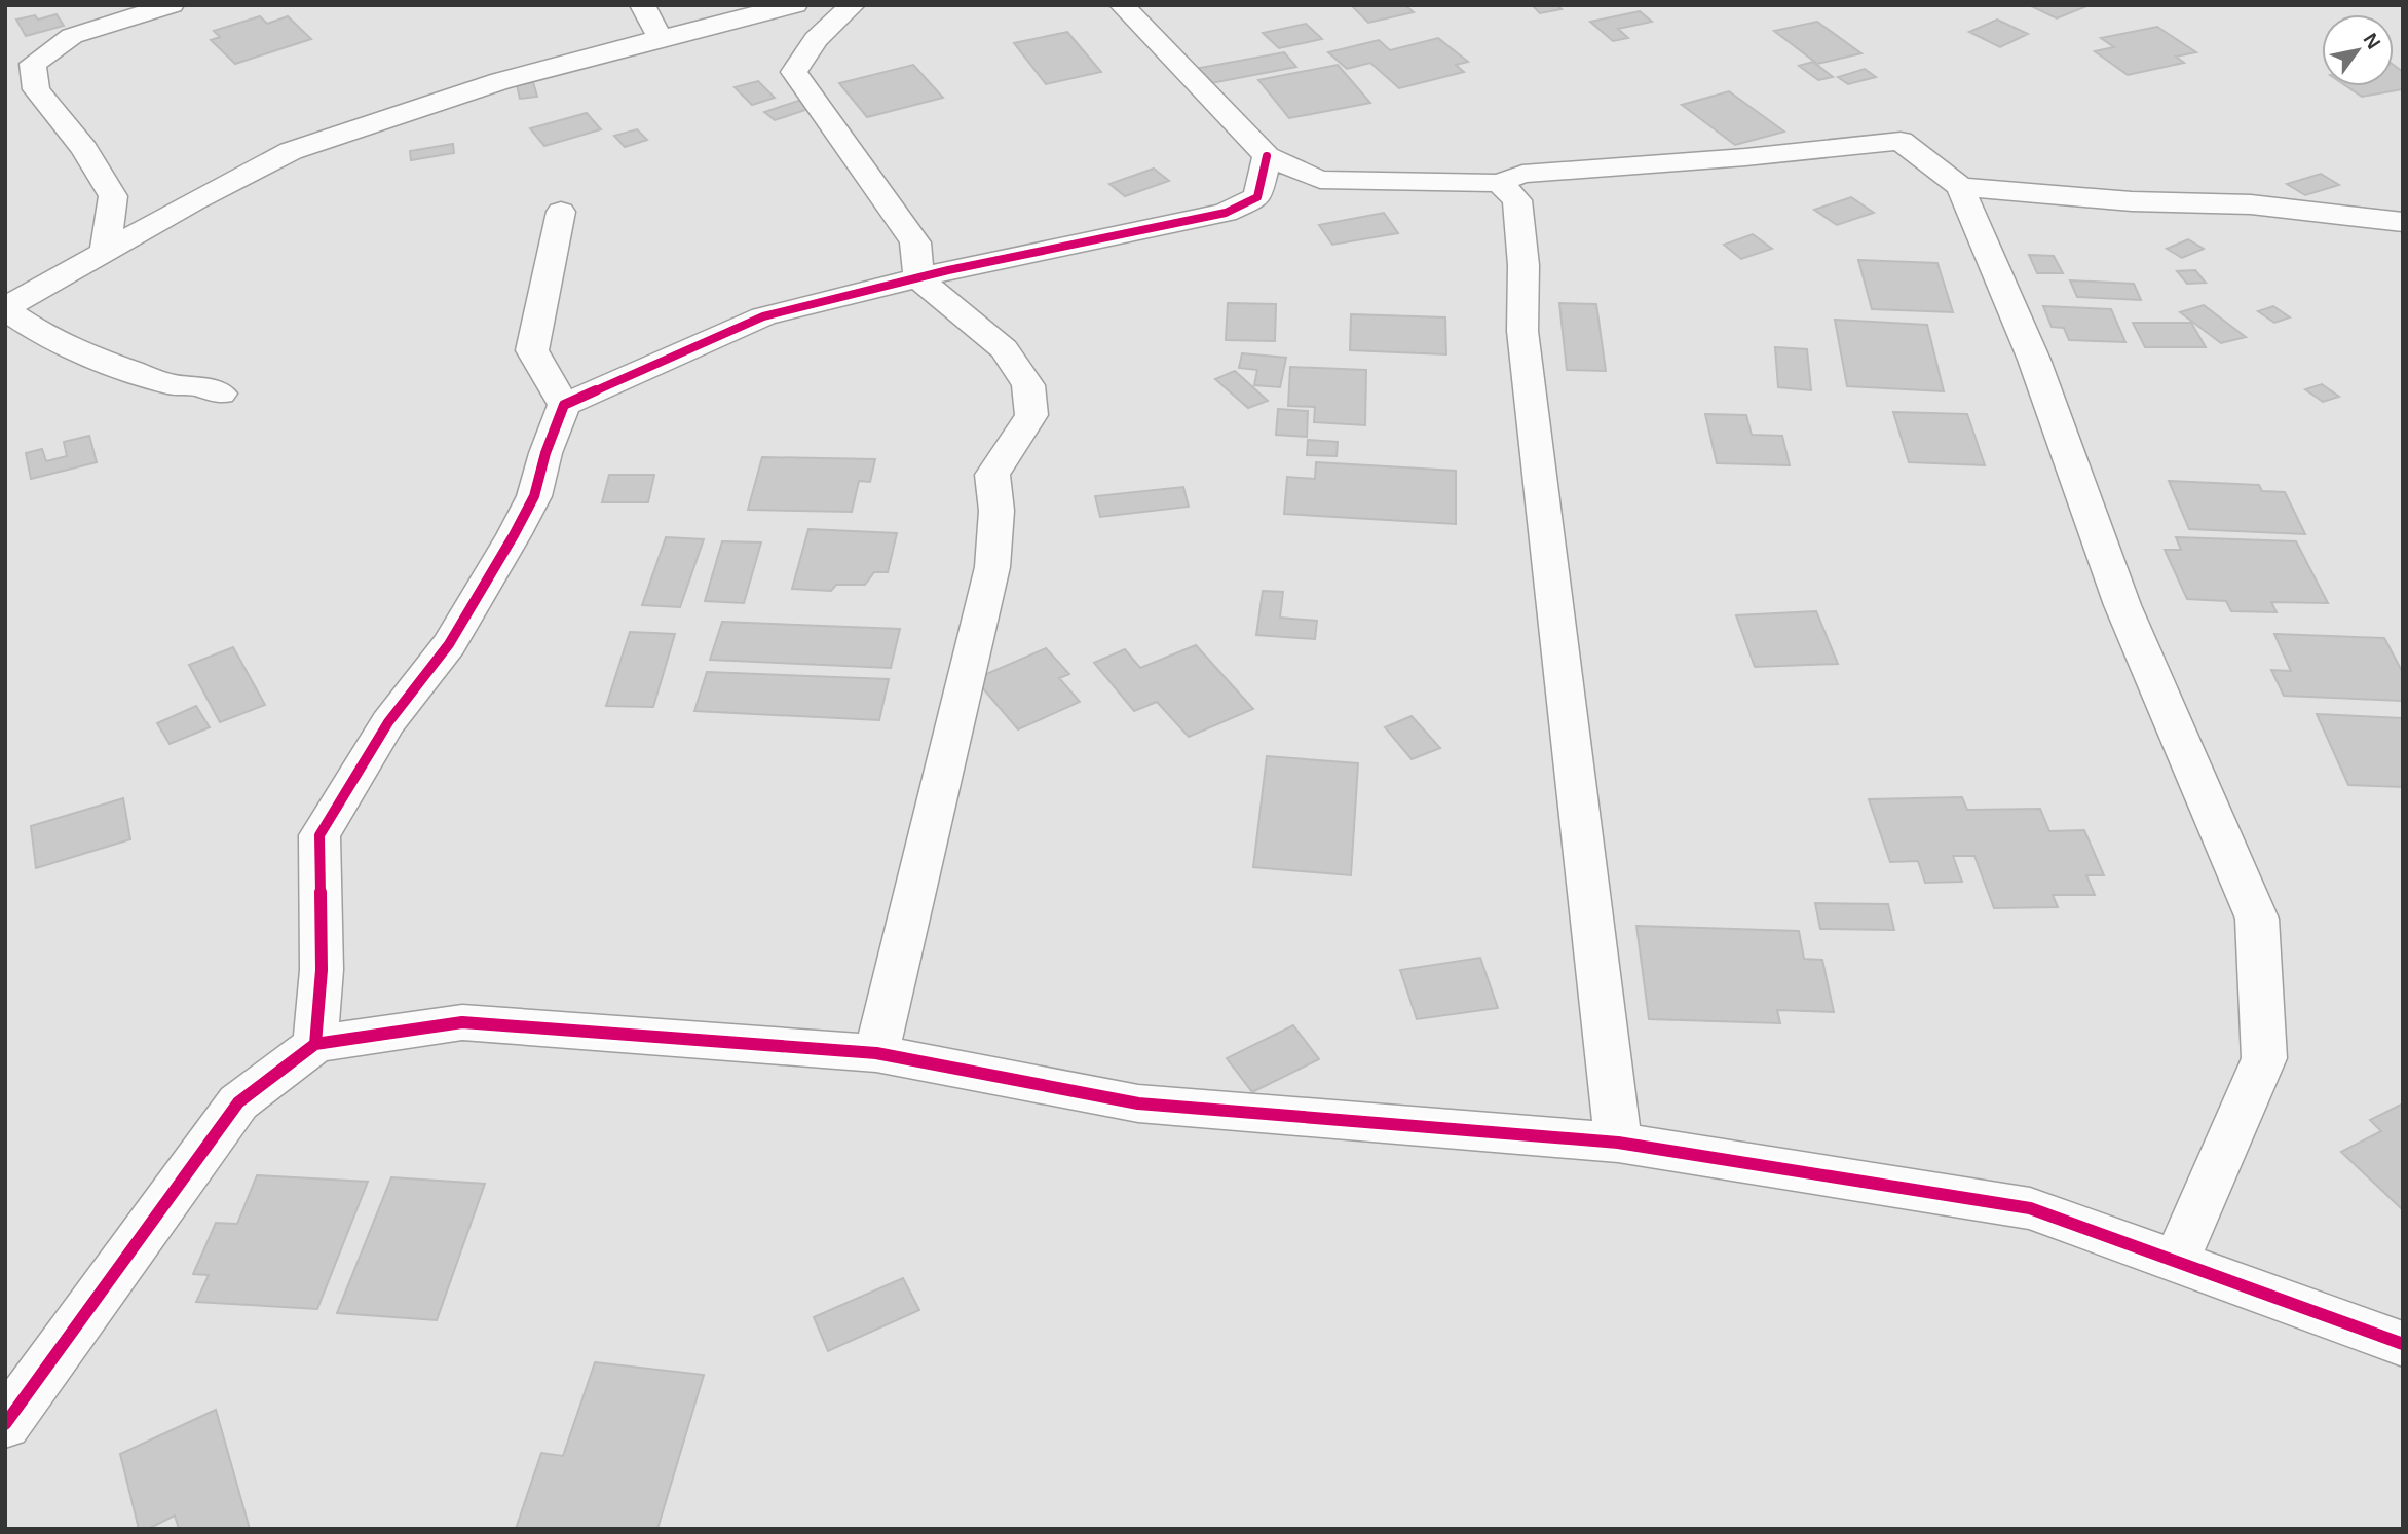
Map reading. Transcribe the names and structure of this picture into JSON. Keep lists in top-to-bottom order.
{
  "north": "top right"
}
